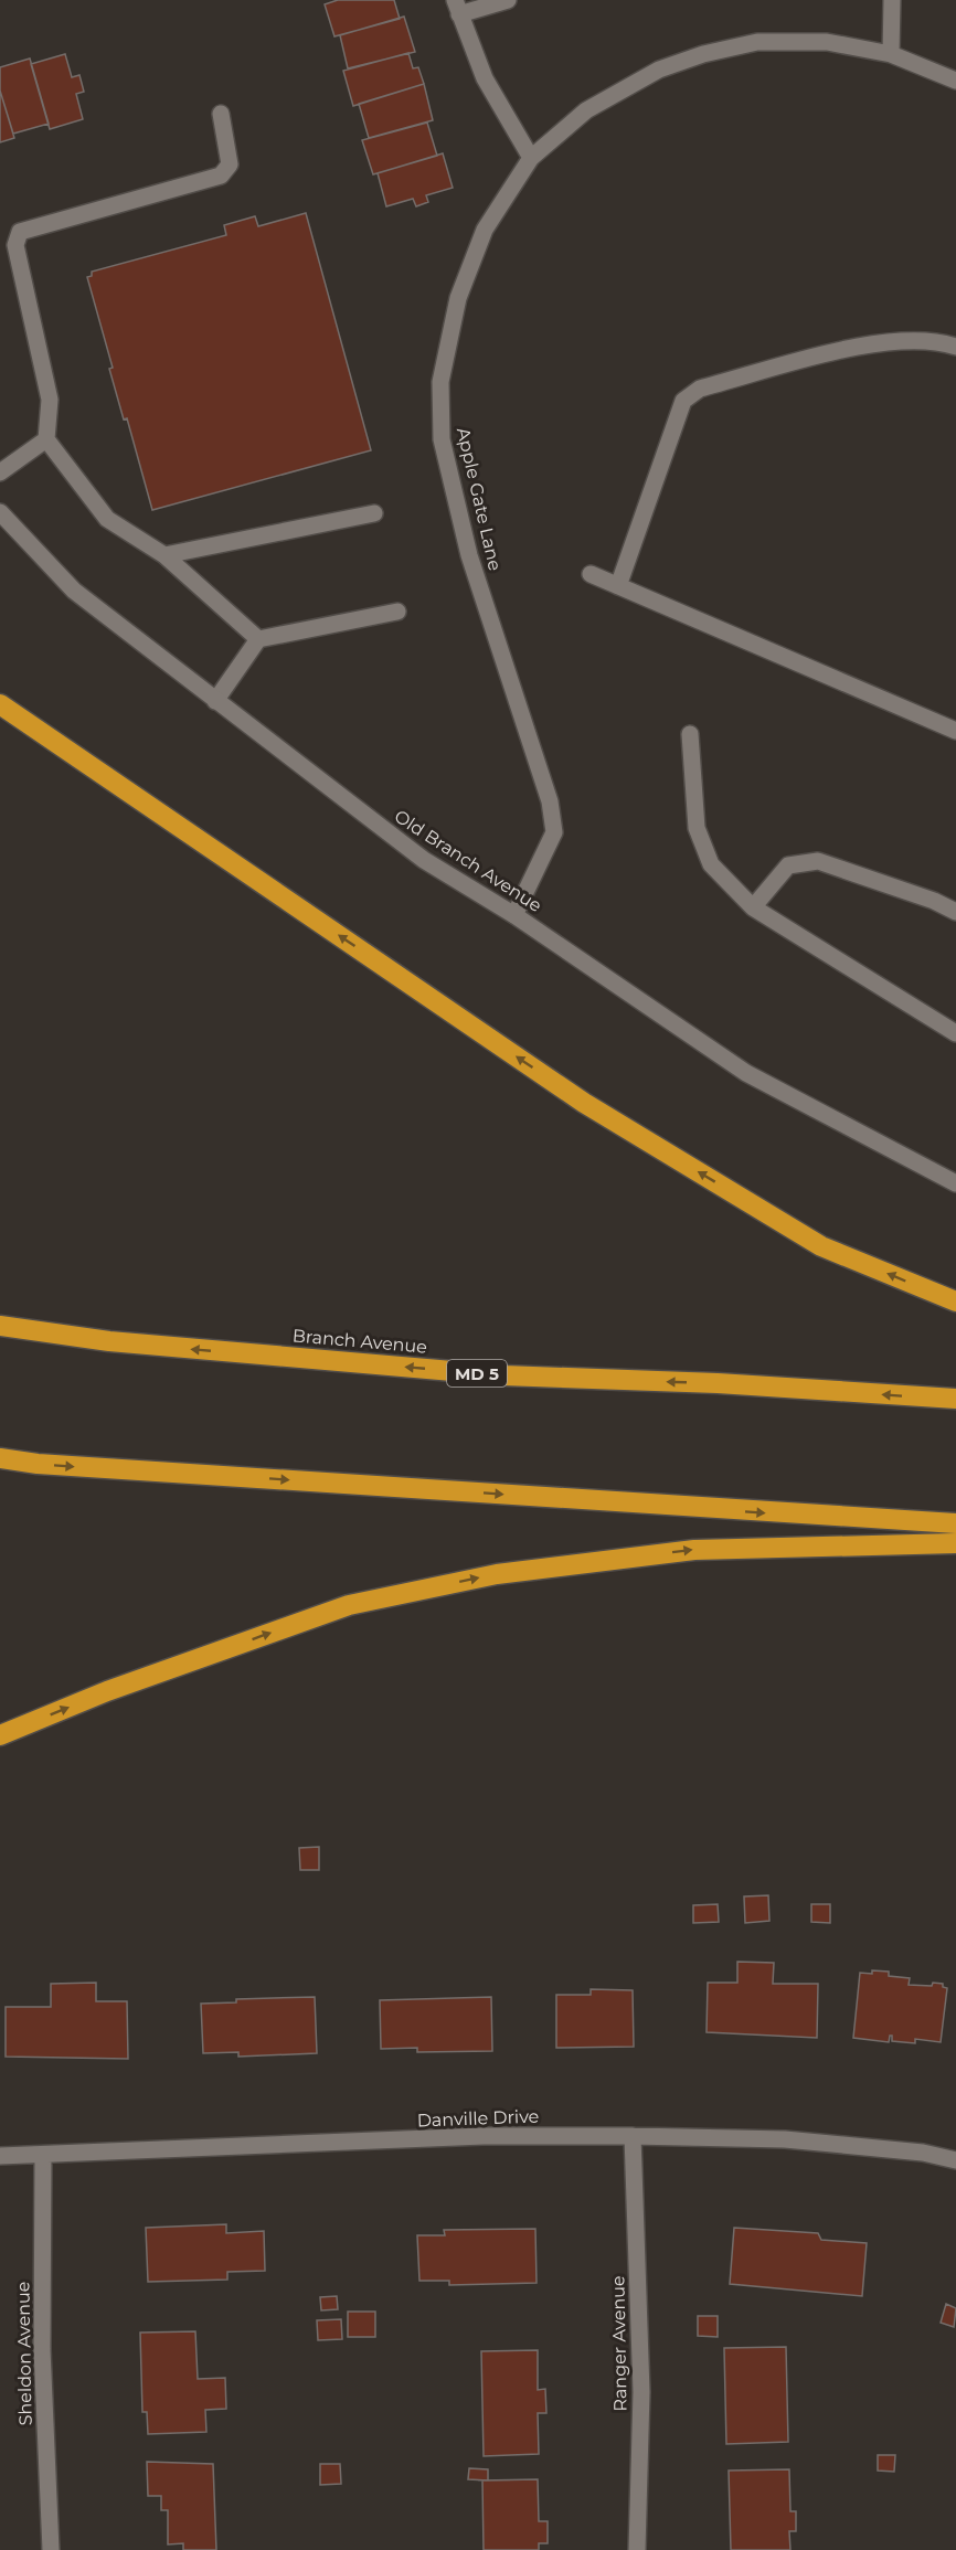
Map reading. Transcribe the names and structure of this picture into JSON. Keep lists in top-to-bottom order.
{
  "streets": {
    "highway": ["Branch Avenue", "MD 5"],
    "street": [
      "Apple Gate Lane",
      "Old Branch Avenue",
      "Danville Drive",
      "Ranger Avenue",
      "Sheldon Avenue"
    ]
  },
  "crossings": [
    ["Apple Gate Lane", "Old Branch Avenue"],
    ["Danville Drive", "Ranger Avenue"],
    ["Danville Drive", "Sheldon Avenue"]
  ]
}
